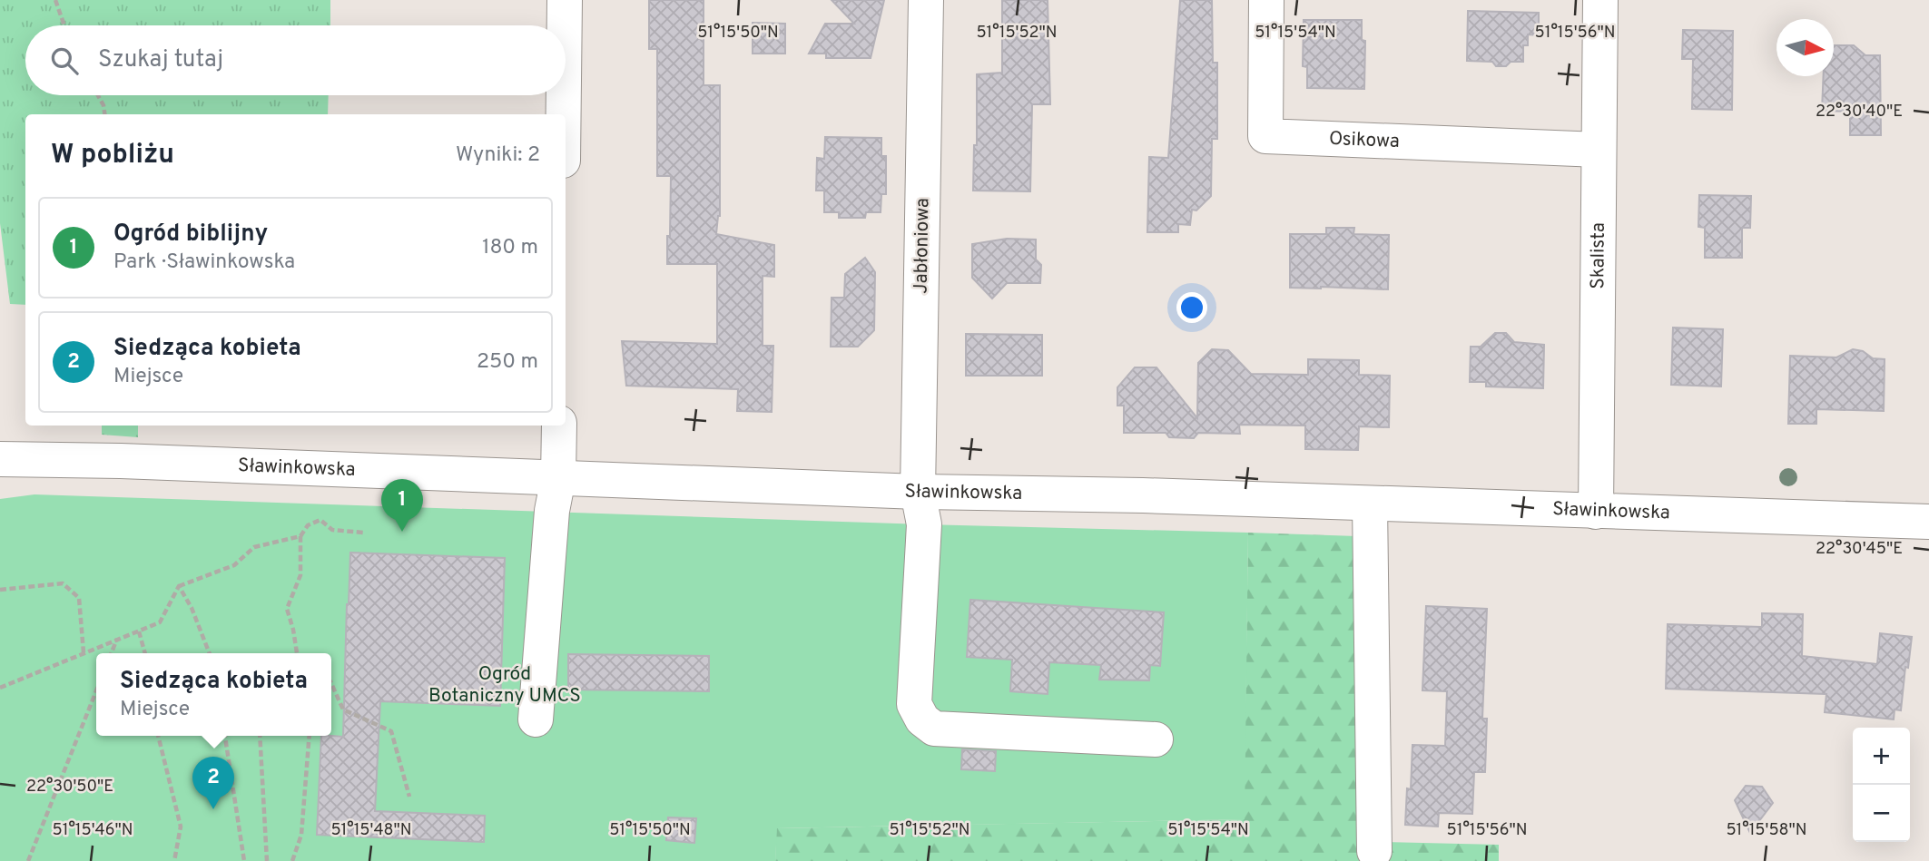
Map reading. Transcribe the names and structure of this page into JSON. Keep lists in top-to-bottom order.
{
  "streets": {
    "street": [
      "Osikowa",
      "Jabłoniowa",
      "Skalista",
      "Sławinkowska"
    ]
  },
  "crossings": [
    ["Osikowa", "Skalista"],
    ["Jabłoniowa", "Sławinkowska"],
    ["Skalista", "Sławinkowska"]
  ],
  "parks": ["Ogród Botaniczny UMCS"],
  "north": "right",
  "page": {
    "search": "Szukaj tutaj",
    "heading": ["W pobliżu", "Wyniki: 2"],
    "list": [
      {
        "mark": "1",
        "name": "Ogród biblijny",
        "note": "Park · Sławinkowska",
        "value": "180 m"
      },
      {
        "mark": "2",
        "name": "Siedząca kobieta",
        "note": "Miejsce",
        "value": "250 m"
      }
    ],
    "pins": ["1", "2"],
    "popup": ["Siedząca kobieta", "Miejsce"],
    "map_buttons": ["+", "−"]
  },
  "coordinates": [
    "51°15'50\"N",
    "51°15'52\"N",
    "51°15'54\"N",
    "51°15'56\"N",
    "22°30'40\"E",
    "22°30'45\"E",
    "22°30'50\"E",
    "51°15'46\"N",
    "51°15'48\"N",
    "51°15'58\"N"
  ]
}
